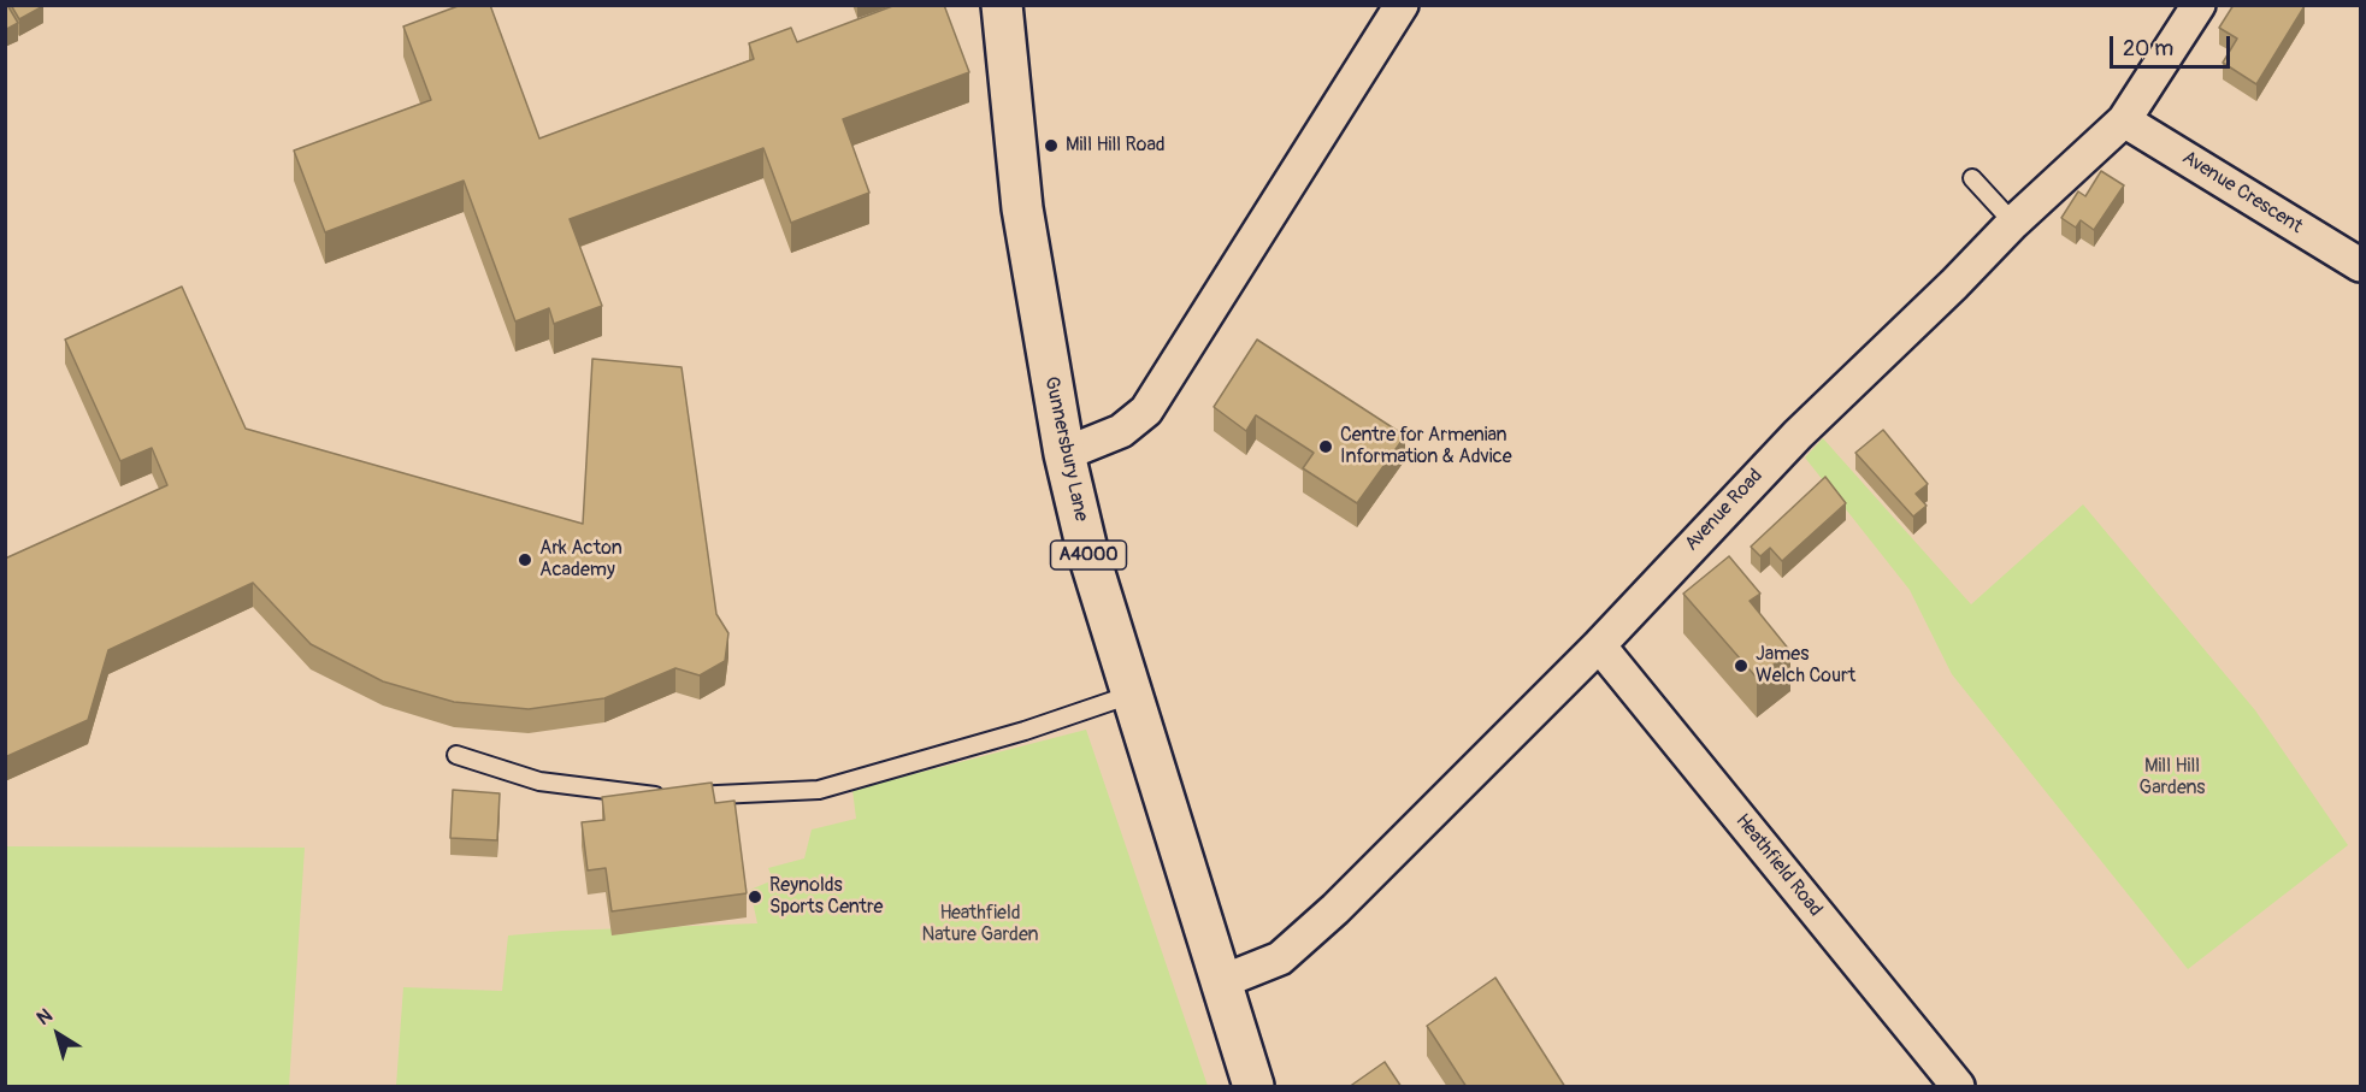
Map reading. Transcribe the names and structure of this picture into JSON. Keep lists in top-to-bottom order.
{
  "streets": {
    "main road": ["Gunnersbury Lane", "A4000"],
    "street": ["Avenue Crescent", "Avenue Road", "Heathfield Road"]
  },
  "crossings": [
    ["Avenue Crescent", "Avenue Road"],
    ["Gunnersbury Lane", "Avenue Road"],
    ["Avenue Road", "Heathfield Road"]
  ],
  "parks": ["Mill Hill Gardens", "Heathfield Nature Garden"],
  "places": [
    "Mill Hill Road",
    "Centre for Armenian Information & Advice",
    "Ark Acton Academy",
    "James Welch Court",
    "Reynolds Sports Centre"
  ],
  "scale_bar": "20 m",
  "north": "top left"
}
